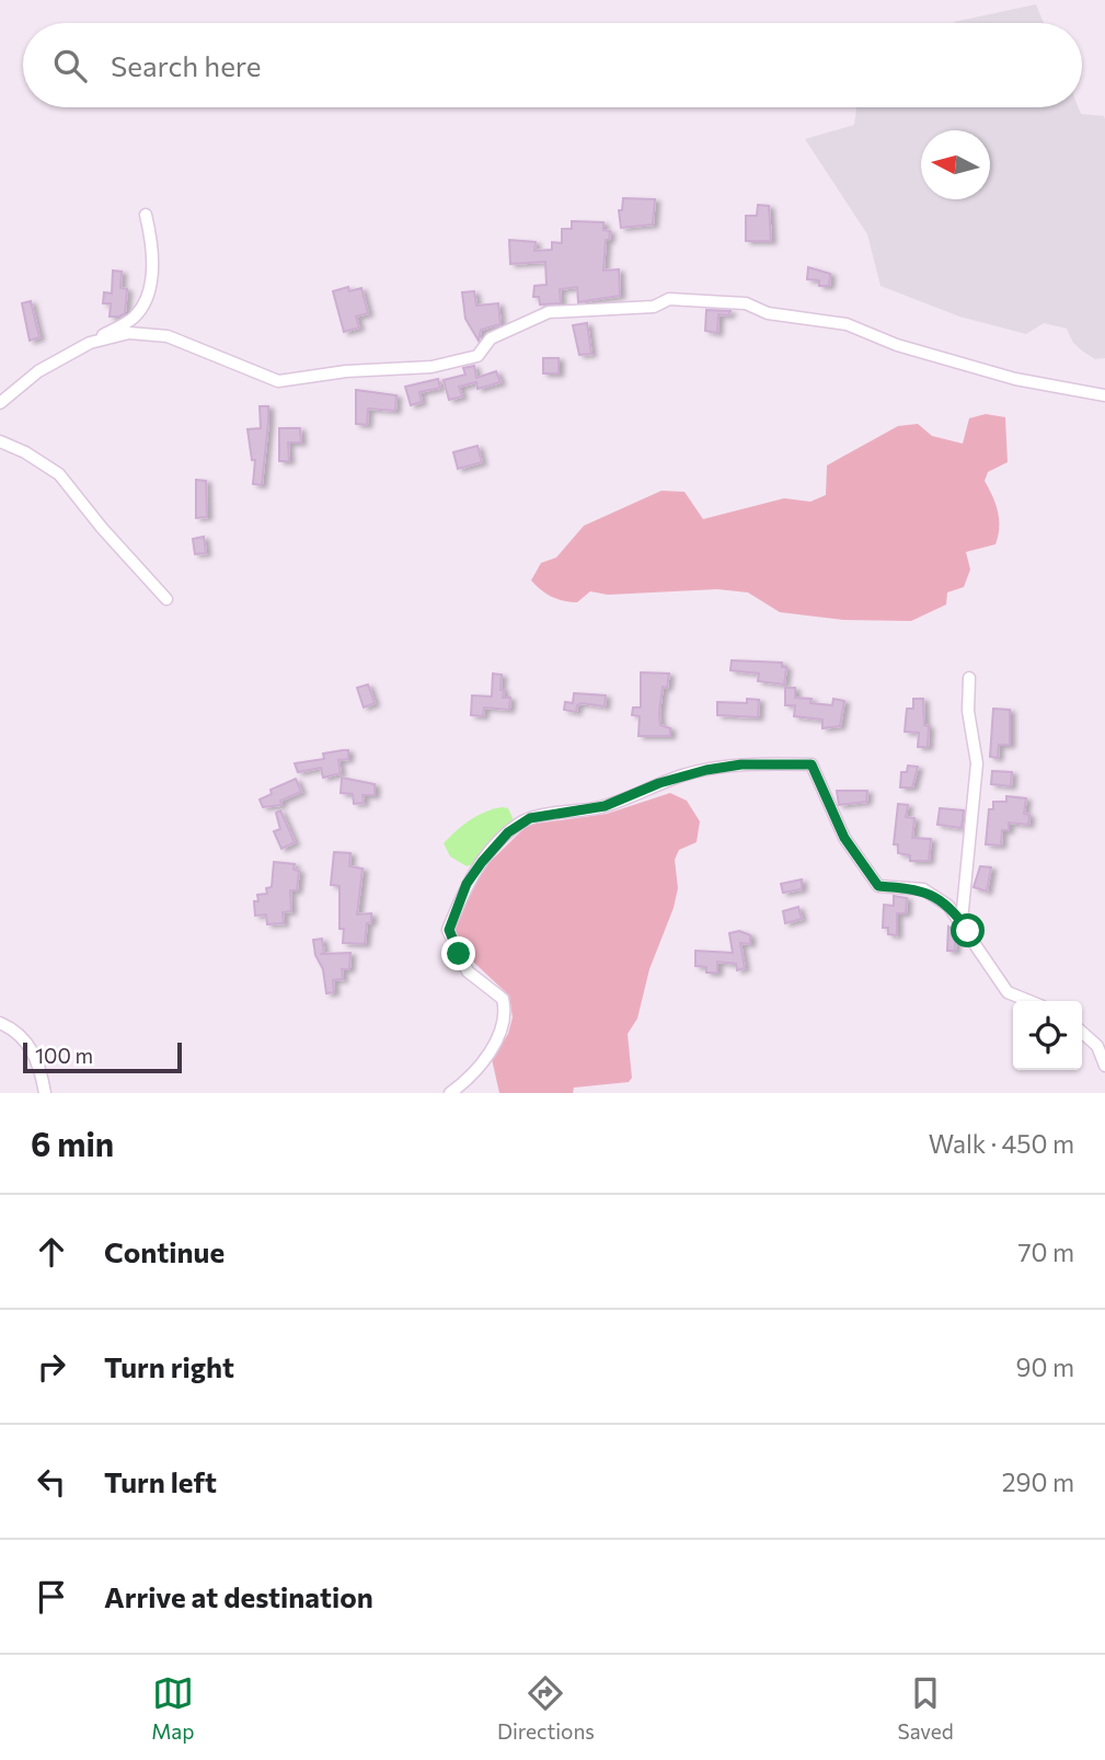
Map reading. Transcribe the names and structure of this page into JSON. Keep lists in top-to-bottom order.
{
  "scale_bar": "100 m",
  "north": "left",
  "page": {
    "search": "Search here",
    "scale": "100 m",
    "heading": ["6 min", "Walk · 450 m"],
    "list": [
      ["Continue", "70 m"],
      ["Turn right", "90 m"],
      ["Turn left", "290 m"],
      "Arrive at destination"
    ],
    "nav": ["Map", "Directions", "Saved"]
  }
}
